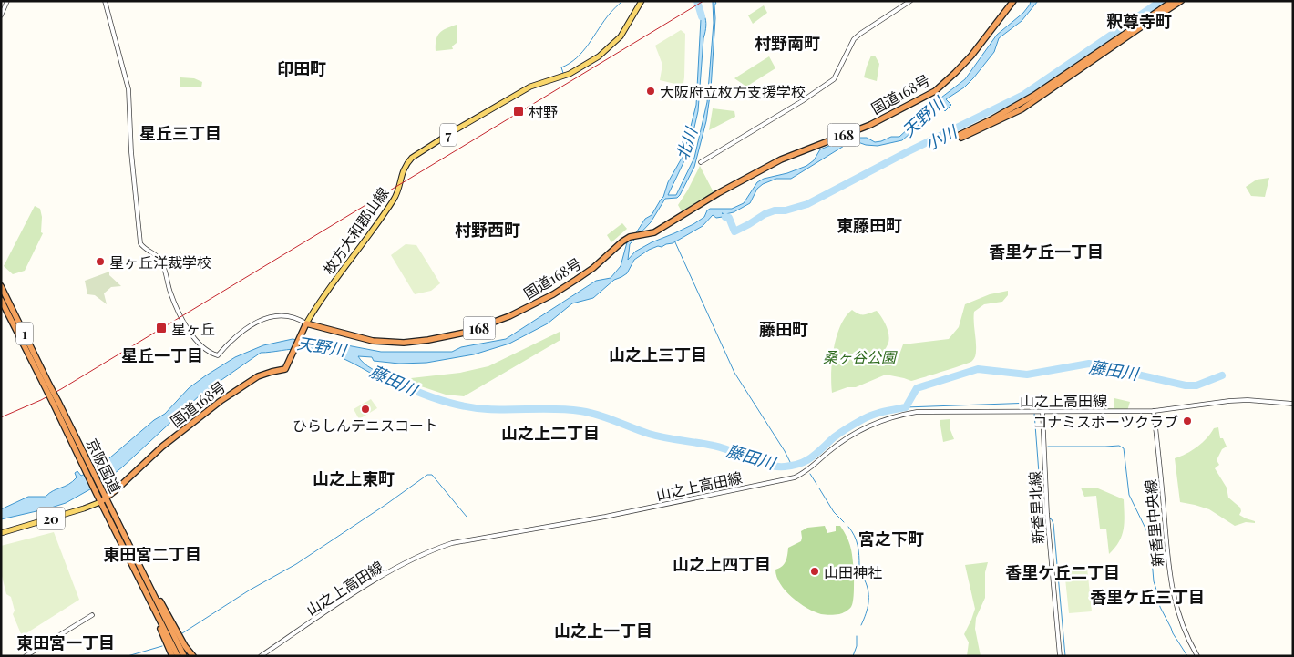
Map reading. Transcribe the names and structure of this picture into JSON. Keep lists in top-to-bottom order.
{
  "streets": {
    "highway": [
      "国道168号",
      "168",
      "1",
      "京阪国道"
    ],
    "main road": ["7", "枚方大和郡山線", "20"],
    "street": ["山之上高田線", "新香里北線", "新香里中央線"]
  },
  "crossings": [
    ["国道168号", "枚方大和郡山線"],
    ["国道168号", "京阪国道"],
    ["国道168号", "20"],
    ["1", "京阪国道"],
    ["山之上高田線", "新香里北線"],
    ["山之上高田線", "新香里中央線"],
    ["京阪国道", "20"]
  ],
  "districts": [
    "釈尊寺町",
    "村野南町",
    "印田町",
    "星丘三丁目",
    "東藤田町",
    "村野西町",
    "香里ケ丘一丁目",
    "藤田町",
    "山之上三丁目",
    "星丘一丁目",
    "山之上二丁目",
    "山之上東町",
    "宮之下町",
    "東田宮二丁目",
    "山之上四丁目",
    "香里ケ丘二丁目",
    "香里ケ丘三丁目",
    "山之上一丁目",
    "東田宮一丁目"
  ],
  "water": [
    "天野川",
    "小川",
    "北川",
    "藤田川"
  ],
  "parks": ["桑ヶ谷公園"],
  "places": {
    "other": [
      "大阪府立枚方支援学校",
      "星ヶ丘洋裁学校",
      "ひらしんテニスコート",
      "コナミスポーツクラブ",
      "山田神社"
    ],
    "transit": ["村野", "星ヶ丘"]
  }
}
